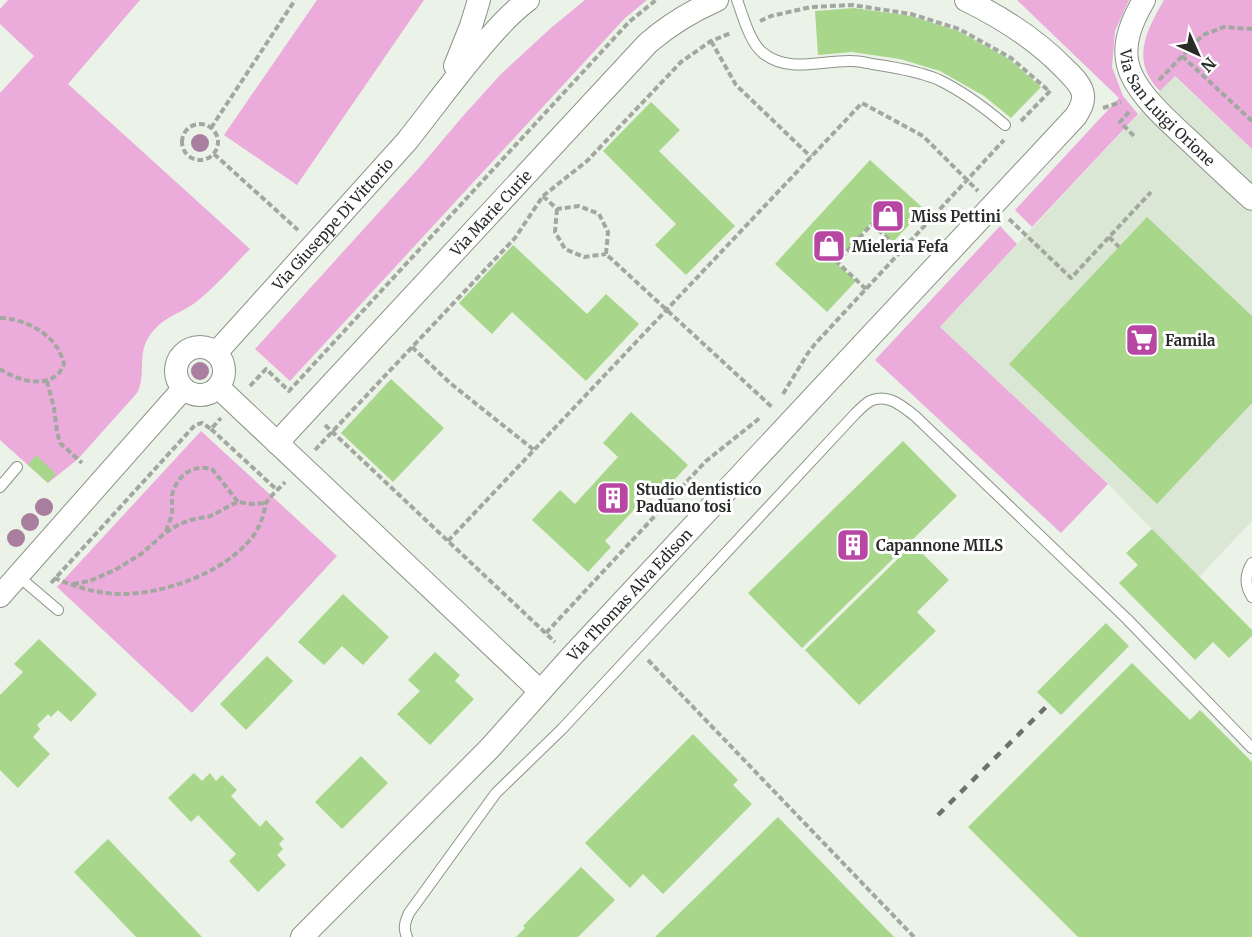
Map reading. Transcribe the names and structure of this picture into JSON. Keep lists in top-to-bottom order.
{
  "streets": {
    "street": [
      "Via San Luigi Orione",
      "Via Marie Curie",
      "Via Giuseppe Di Vittorio",
      "Via Thomas Alva Edison"
    ]
  },
  "places": {
    "shop": ["Miss Pettini", "Mieleria Fefa"],
    "supermarket": ["Famila"],
    "building": ["Studio dentistico Paduano tosi", "Capannone MILS"]
  },
  "north": "bottom right"
}
